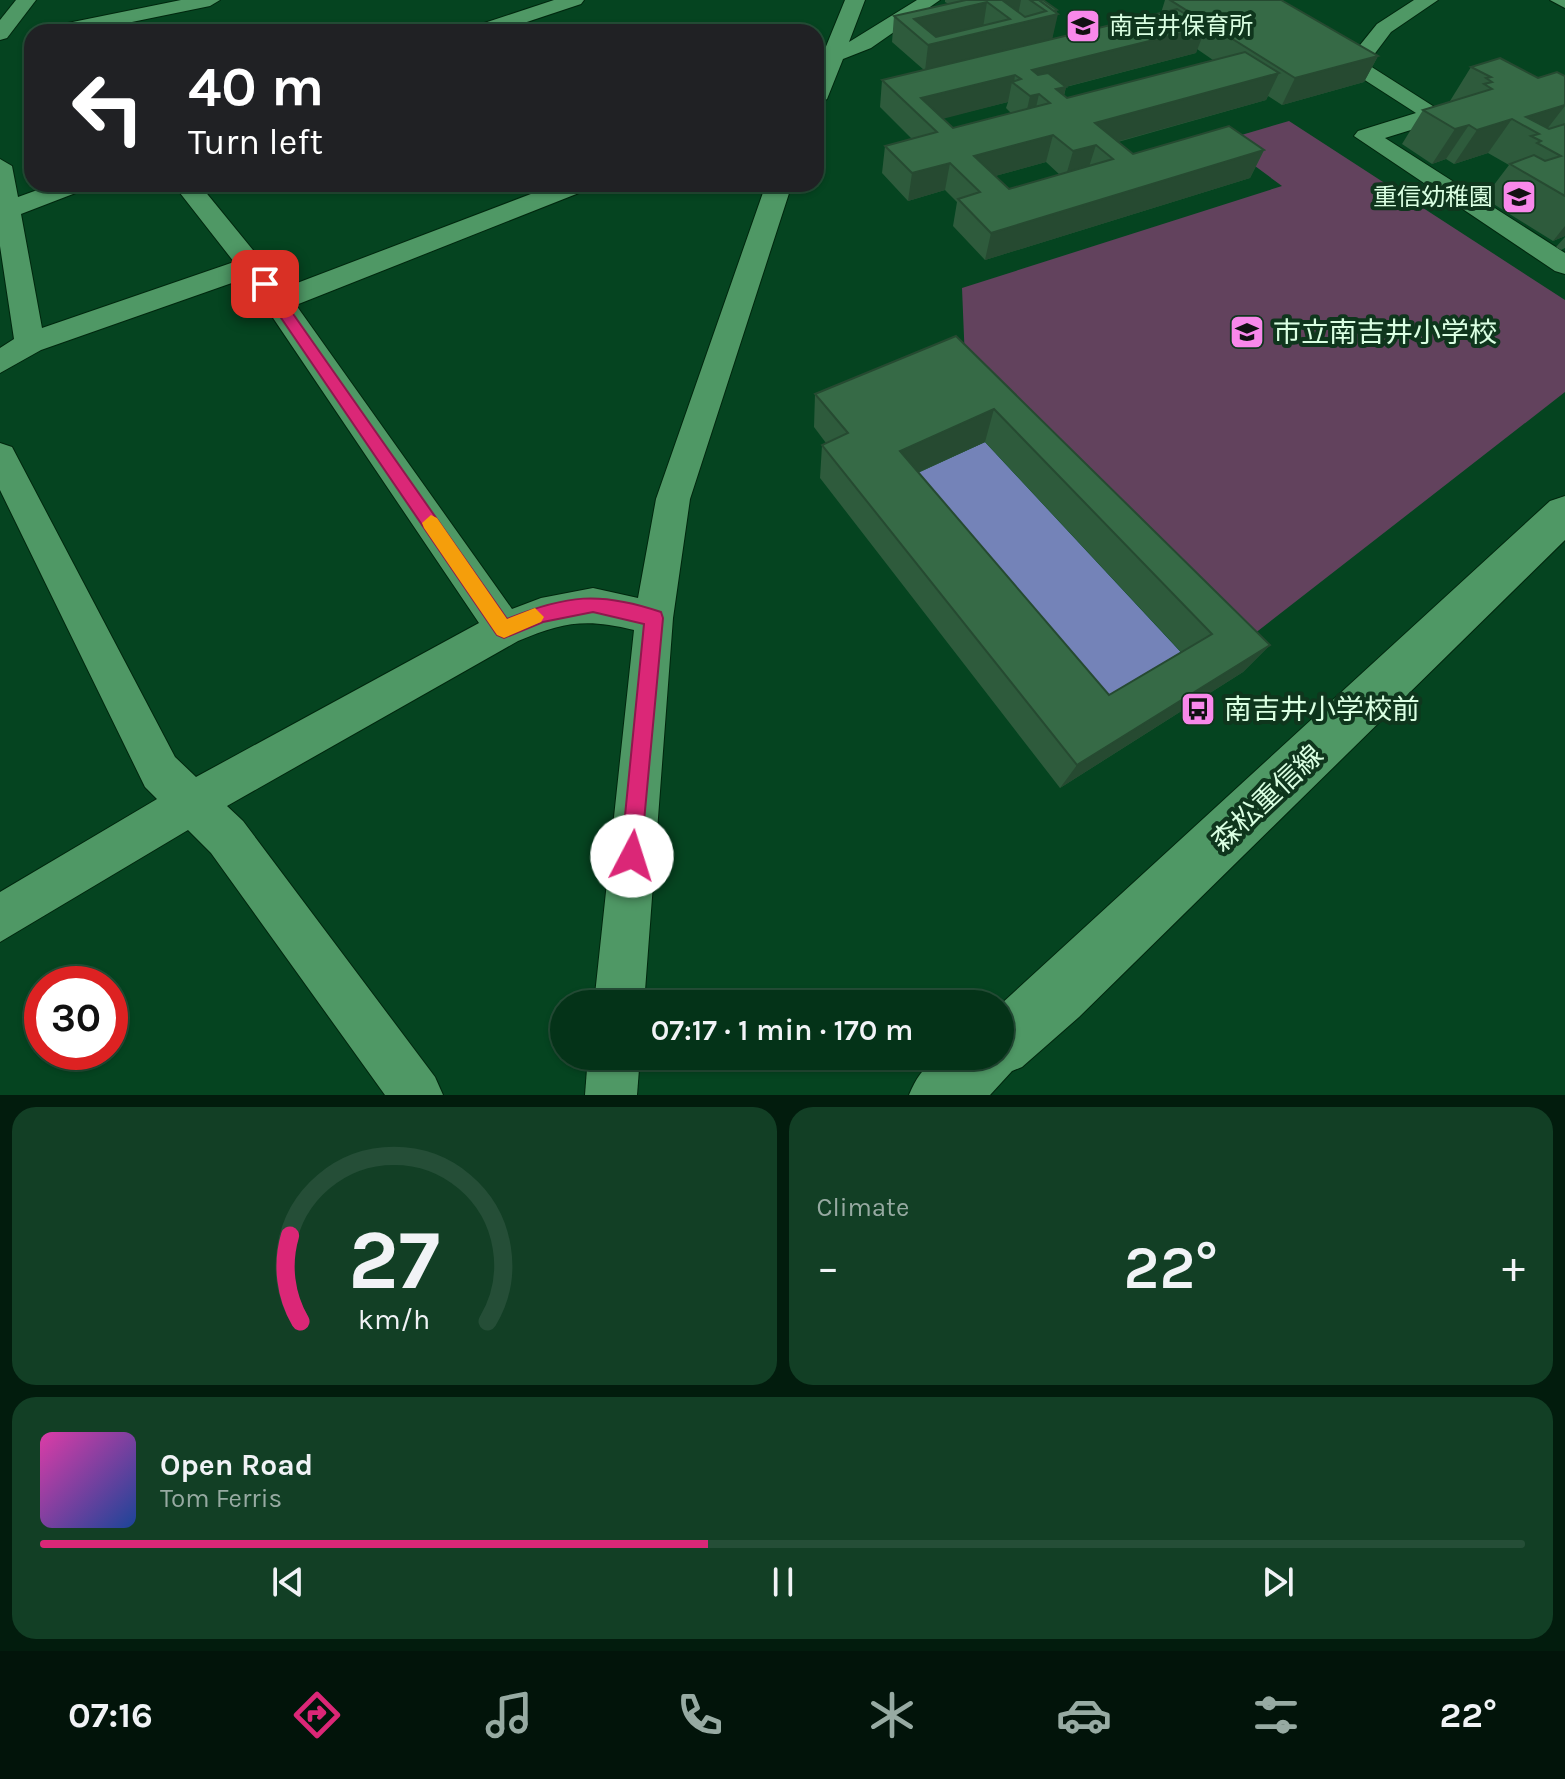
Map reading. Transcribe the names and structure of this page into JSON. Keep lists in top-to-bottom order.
{
  "streets": {
    "main road": ["森松重信線"]
  },
  "places": {
    "school or university": ["南吉井保育所", "重信幼稚園", "市立南吉井小学校"],
    "bus stop": ["南吉井小学校前"]
  },
  "page": {
    "turn": ["40 m", "Turn left"],
    "limit": "30",
    "trip": "07:17 · 1 min · 170 m",
    "tile": "Climate",
    "heat": ["−", "22°", "+"],
    "song": ["Open Road", "Tom Ferris"],
    "tabs": ["07:16", "22°"],
    "gauge": ["27", "km/h"]
  }
}
